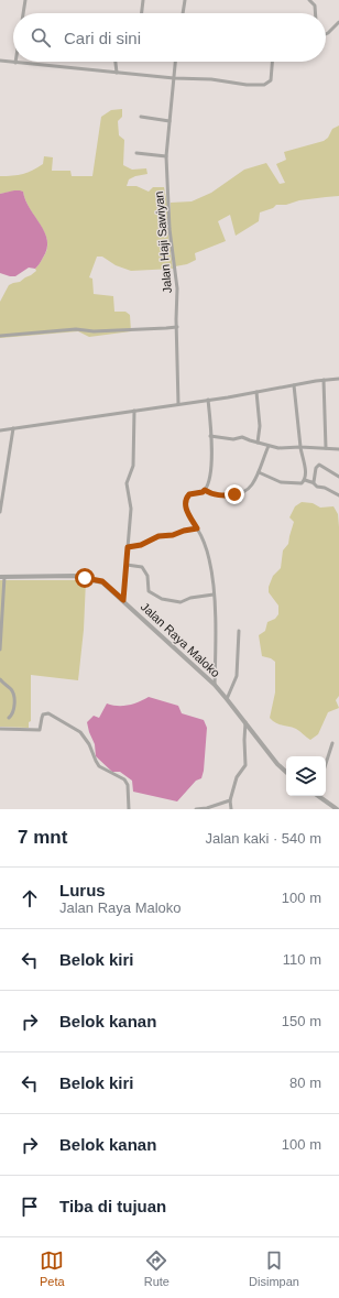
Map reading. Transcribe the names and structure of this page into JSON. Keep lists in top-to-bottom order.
{
  "streets": {
    "street": ["Jalan Haji Sawiyan", "Jalan Raya Maloko"]
  },
  "page": {
    "search": "Cari di sini",
    "heading": ["7 mnt", "Jalan kaki · 540 m"],
    "list": [
      ["Lurus", "Jalan Raya Maloko", "100 m"],
      ["Belok kiri", "110 m"],
      ["Belok kanan", "150 m"],
      ["Belok kiri", "80 m"],
      ["Belok kanan", "100 m"],
      "Tiba di tujuan"
    ],
    "nav": ["Peta", "Rute", "Disimpan"]
  }
}
